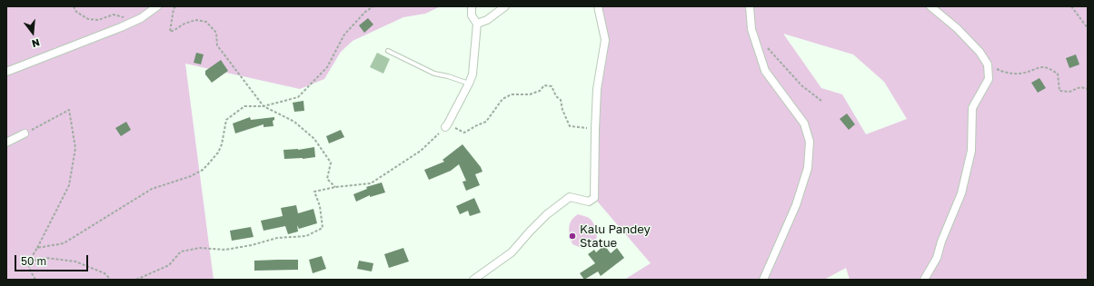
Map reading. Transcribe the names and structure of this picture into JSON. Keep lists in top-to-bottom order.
{
  "places": ["Kalu Pandey Statue"],
  "scale_bar": "50 m",
  "north": "bottom"
}
